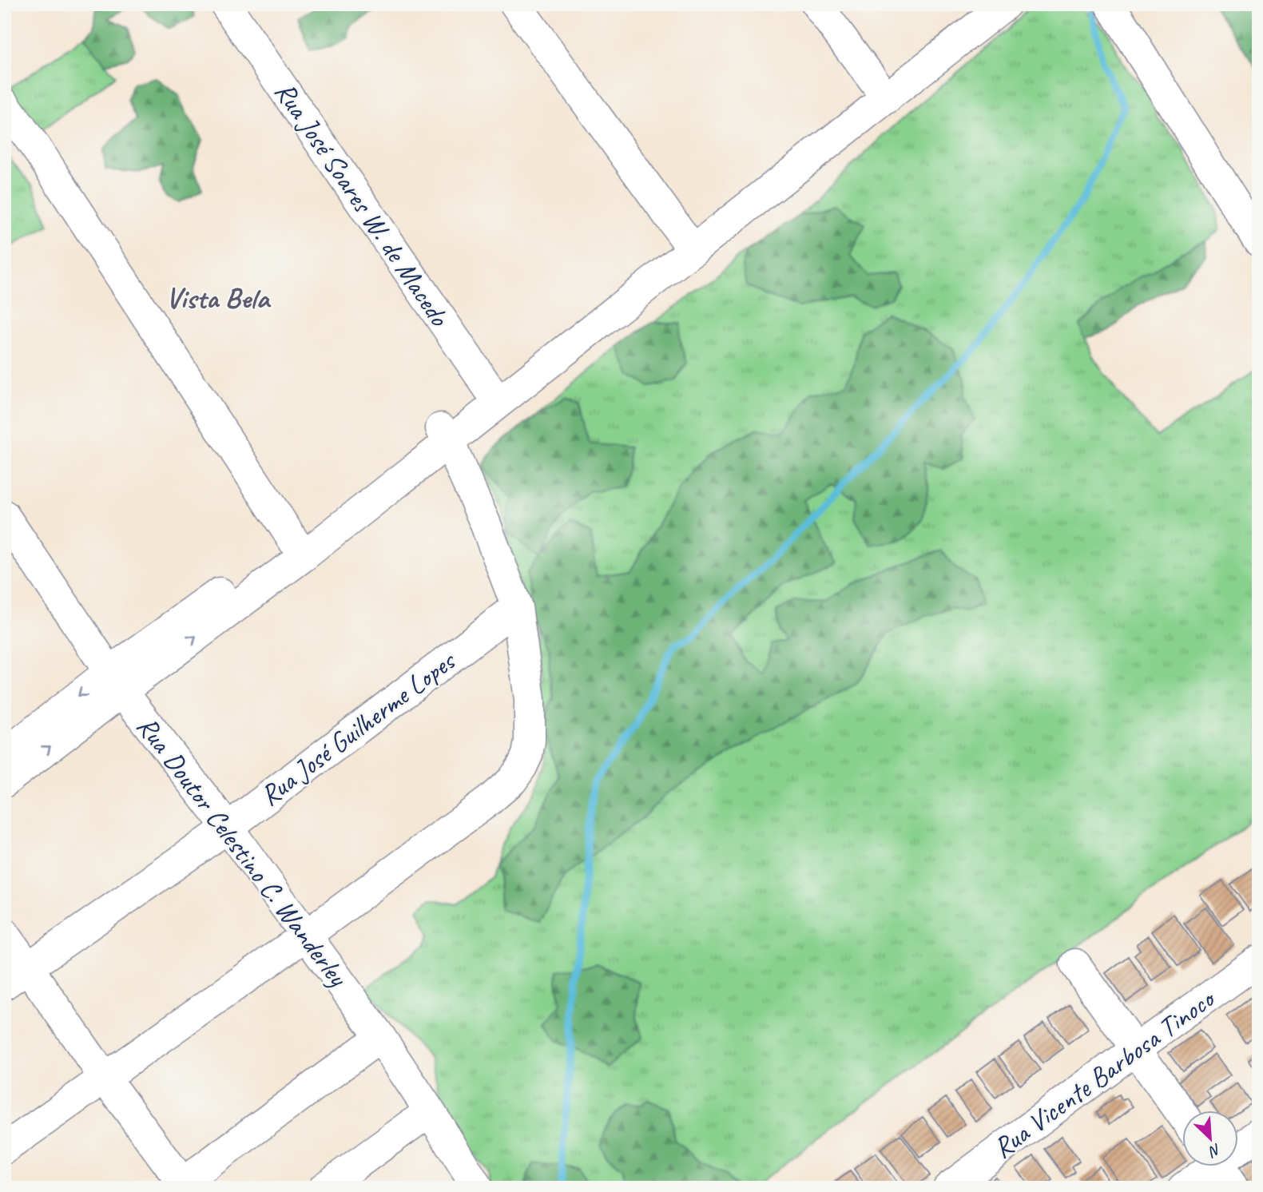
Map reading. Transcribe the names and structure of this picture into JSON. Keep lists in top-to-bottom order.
{
  "streets": {
    "street": [
      "Rua José Soares W. de Macedo",
      "Rua José Guilherme Lopes",
      "Rua Doutor Celestino C. Wanderley",
      "Rua Vicente Barbosa Tinoco"
    ]
  },
  "crossings": [
    ["Rua José Guilherme Lopes", "Rua Doutor Celestino C. Wanderley"]
  ],
  "districts": ["Vista Bela"],
  "north": "bottom right"
}
